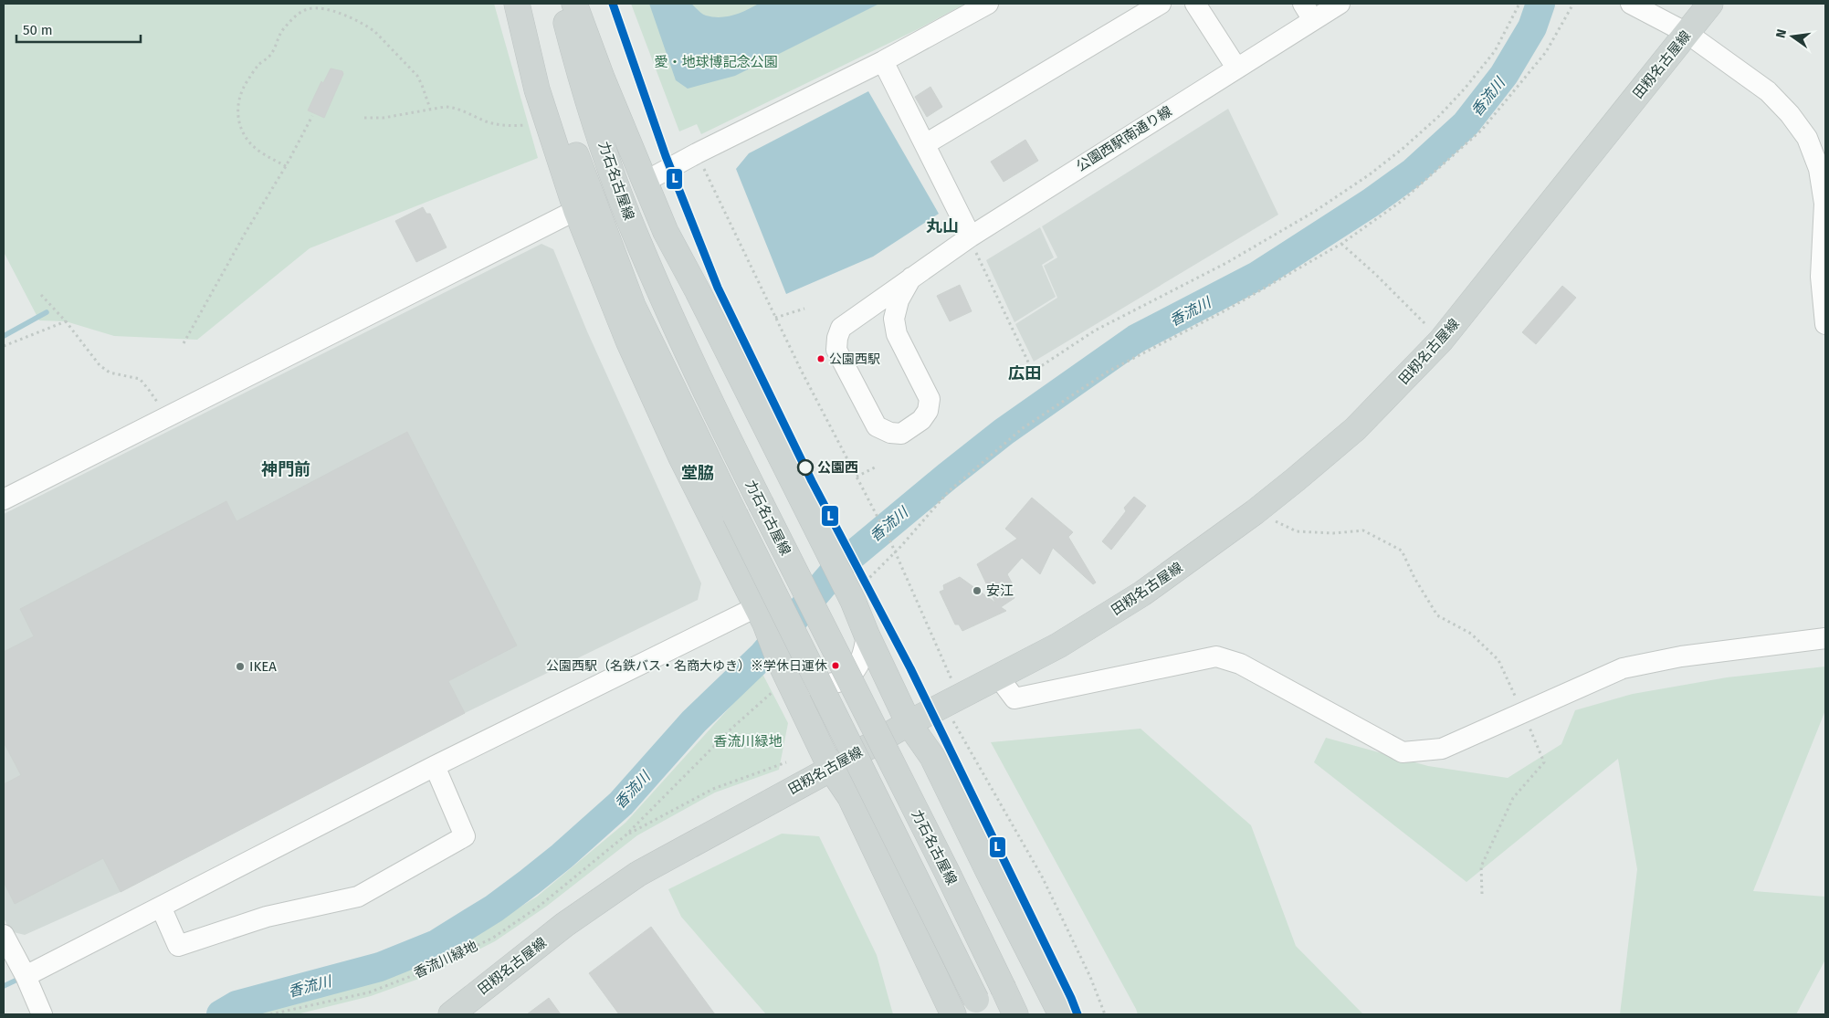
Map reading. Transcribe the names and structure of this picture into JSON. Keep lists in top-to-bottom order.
{
  "streets": {
    "main road": ["田籾名古屋線", "力石名古屋線"],
    "street": ["公園西駅南通り線"],
    "path": ["香流川緑地"]
  },
  "districts": [
    "丸山",
    "広田",
    "神門前",
    "堂脇"
  ],
  "water": ["香流川"],
  "parks": ["愛・地球博記念公園", "香流川緑地"],
  "places": [
    "公園西駅",
    "公園西",
    "安江",
    "公園西駅（名鉄バス・名商大ゆき）※学休日運休",
    "IKEA"
  ],
  "lines": ["transit line L"],
  "scale_bar": "50 m",
  "north": "left"
}
